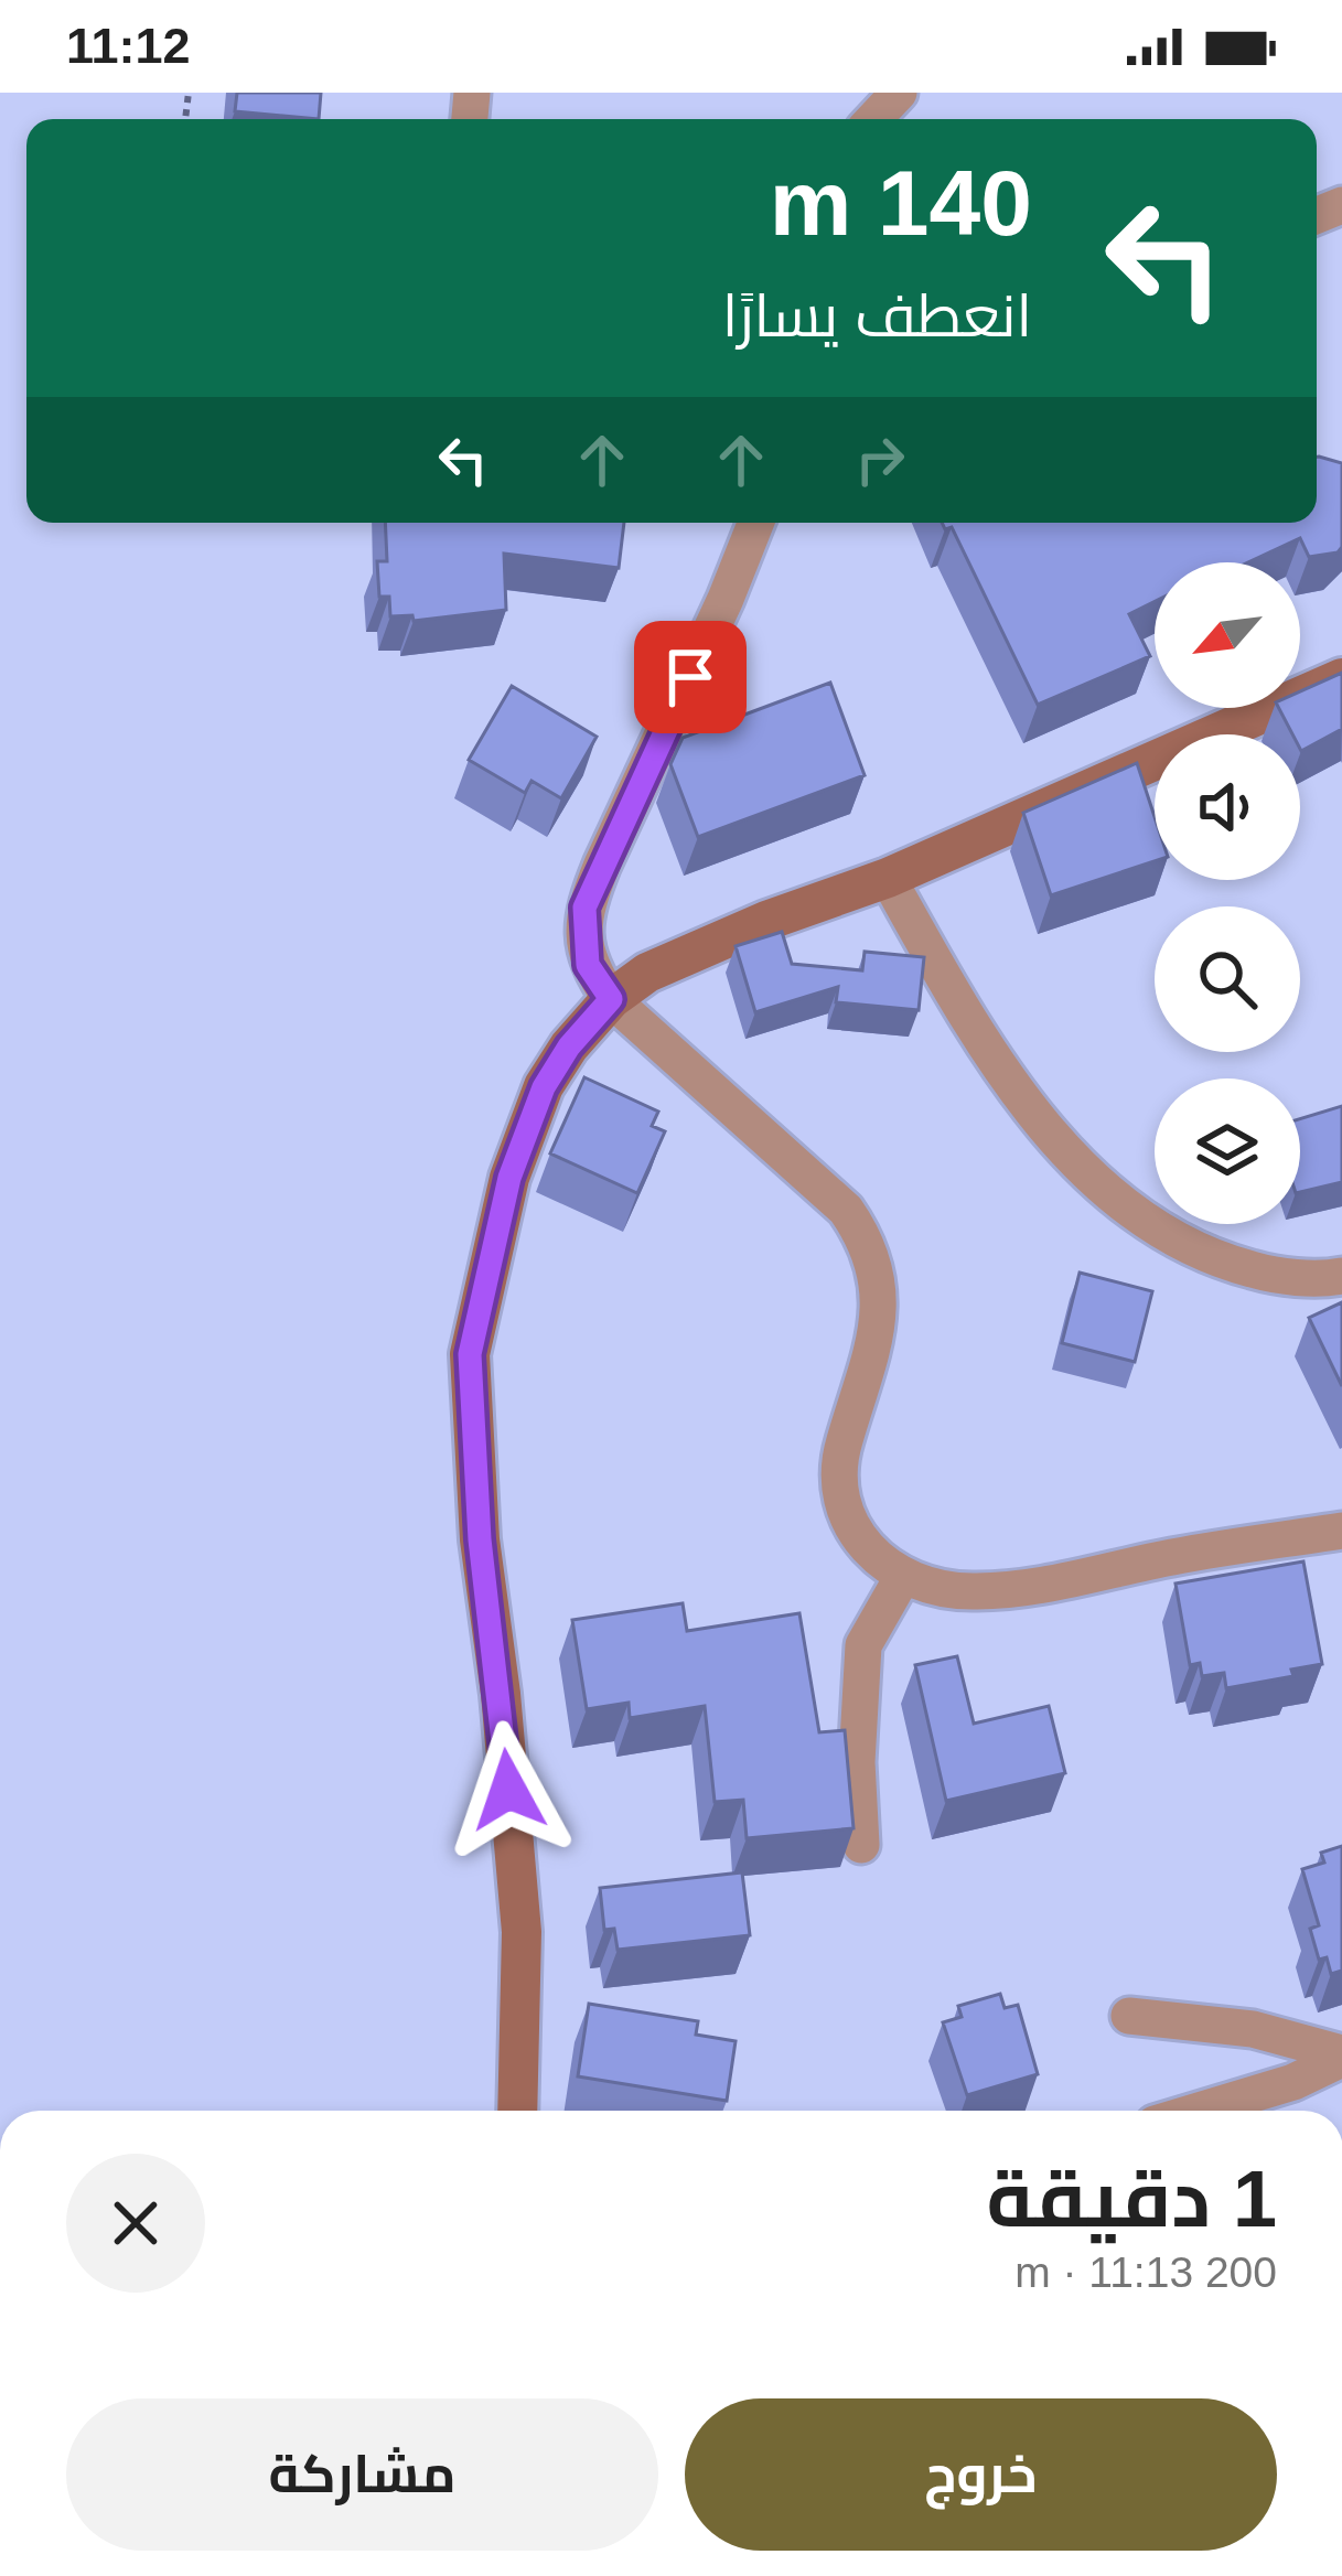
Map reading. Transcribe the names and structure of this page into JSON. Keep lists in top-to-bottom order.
{
  "north": "bottom left",
  "page": {
    "status": "11:12",
    "turn": ["140 m", "انعطف يسارًا"],
    "heading": ["1 دقيقة", "200 m · 11:13"],
    "buttons": ["خروج", "مشاركة"]
  }
}
